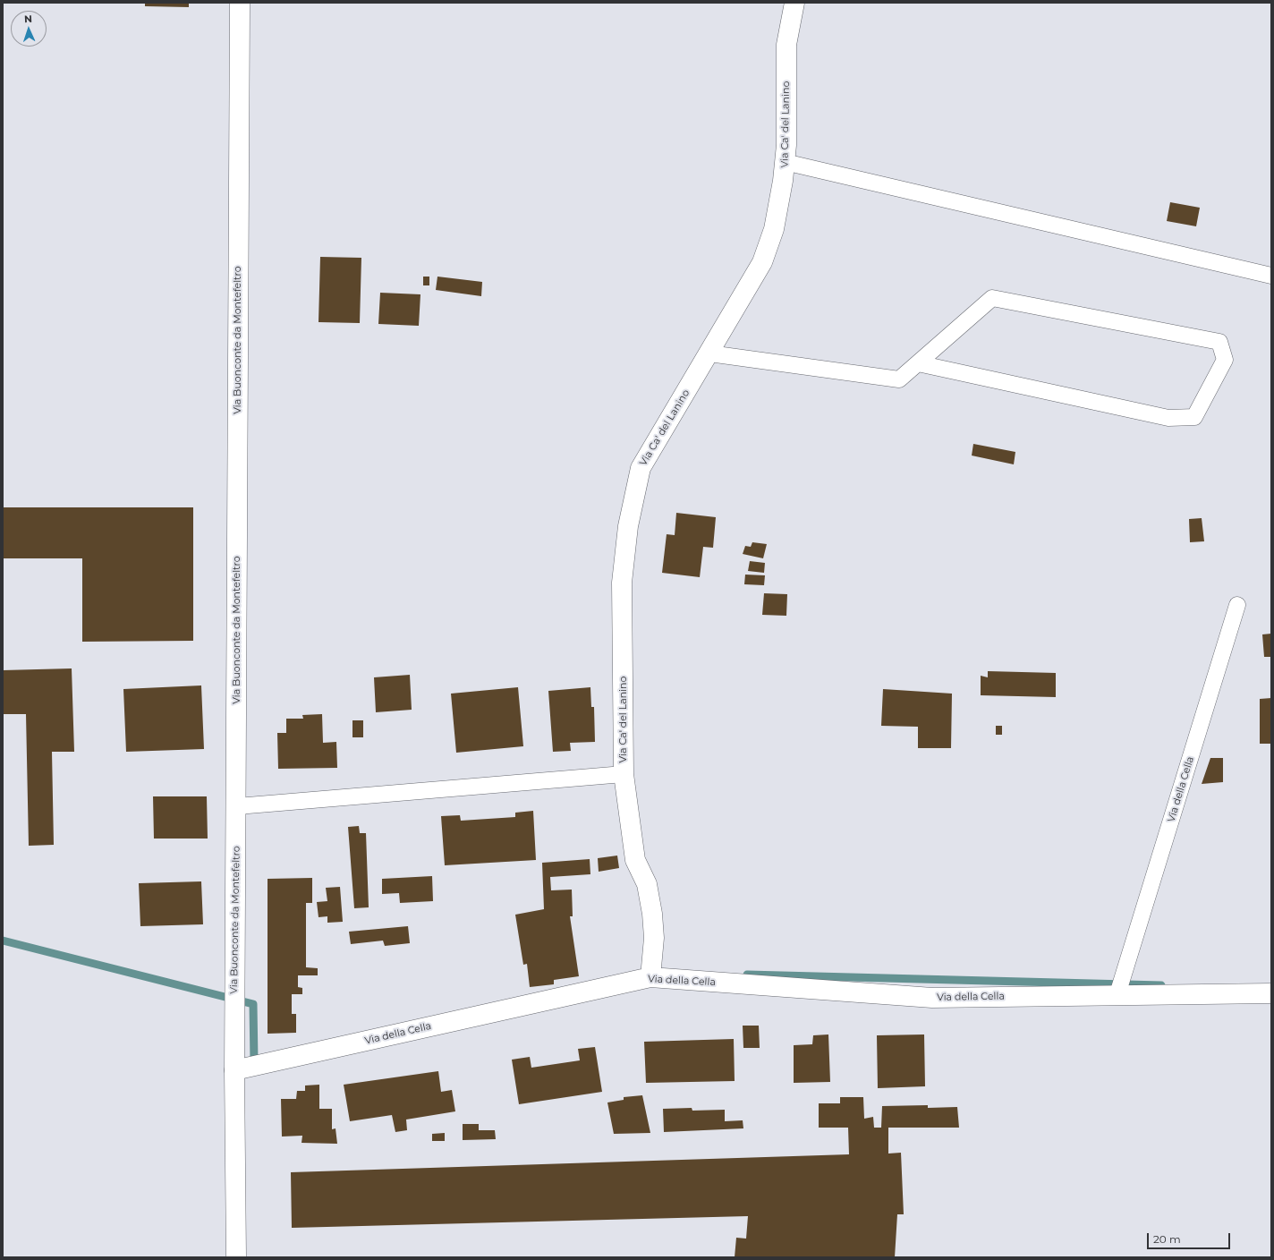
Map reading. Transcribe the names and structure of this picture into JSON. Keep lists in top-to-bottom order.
{
  "streets": {
    "street": ["Via Ca' del Lanino", "Via Buonconte da Montefeltro", "Via della Cella"]
  },
  "crossings": [
    ["Via Ca' del Lanino", "Via della Cella"],
    ["Via Buonconte da Montefeltro", "Via della Cella"]
  ],
  "scale_bar": "20 m",
  "north": "top"
}
